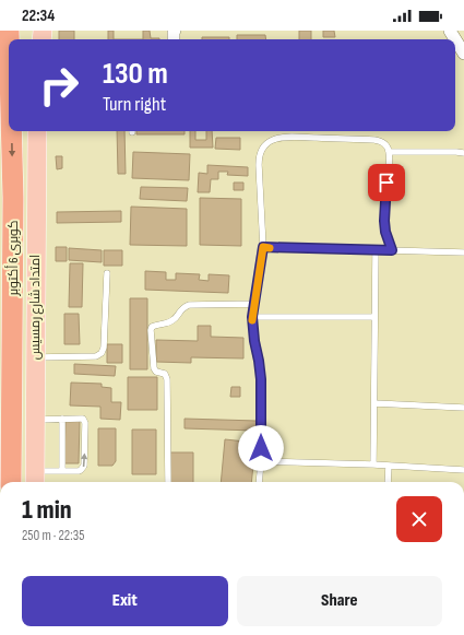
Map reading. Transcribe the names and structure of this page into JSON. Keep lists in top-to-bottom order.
{
  "streets": {
    "highway": ["كوبرى 6 أكتوبر"],
    "main road": ["امتداد شارع رمسيس"]
  },
  "page": {
    "status": "22:34",
    "turn": ["130 m", "Turn right"],
    "heading": ["1 min", "250 m · 22:35"],
    "buttons": ["Exit", "Share"]
  }
}
